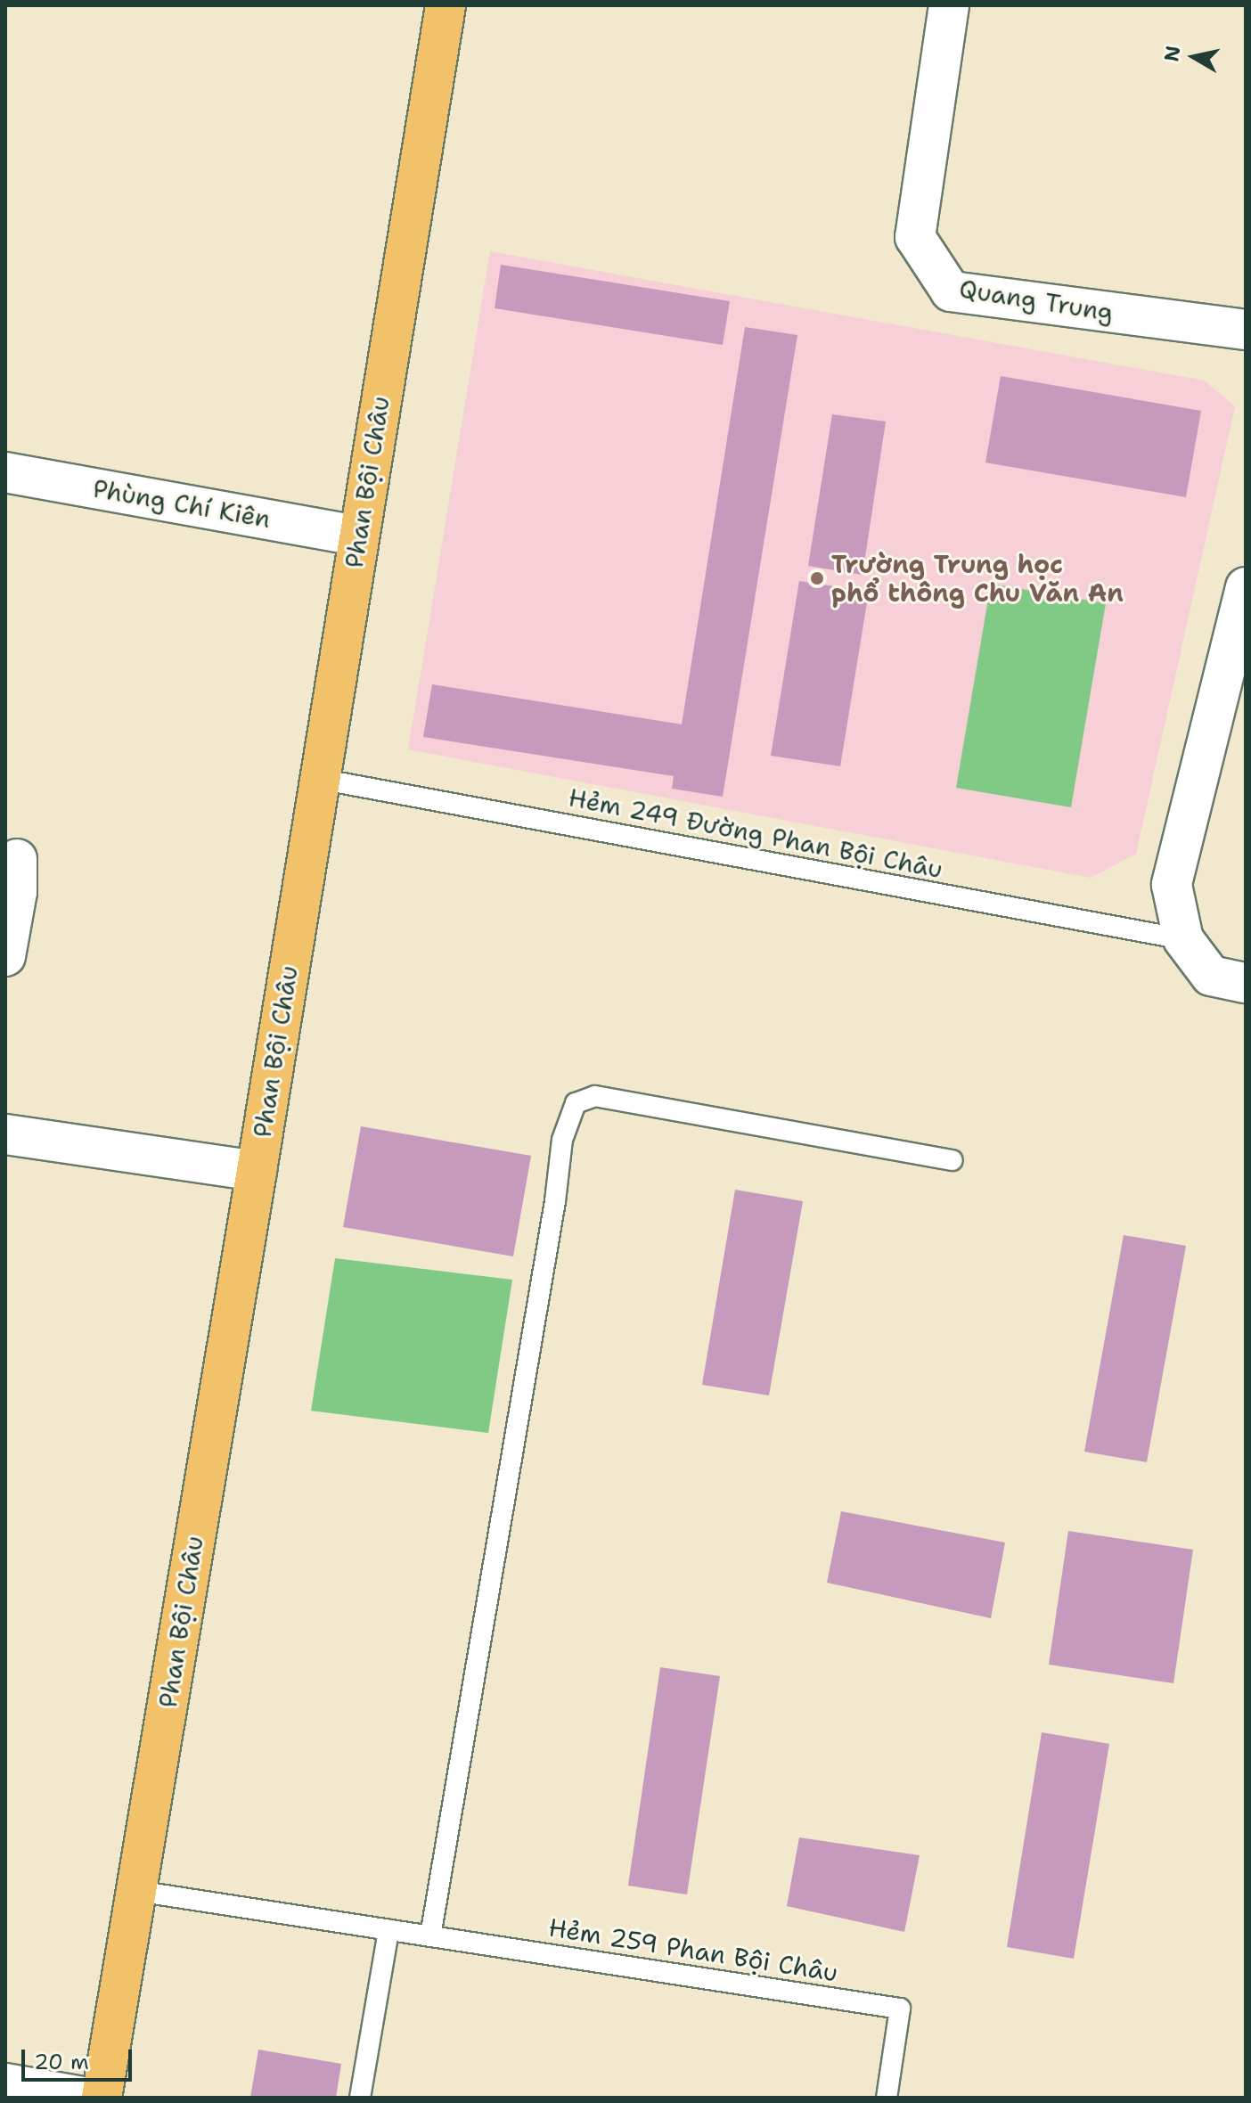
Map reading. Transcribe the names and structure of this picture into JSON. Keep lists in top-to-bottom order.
{
  "streets": {
    "main road": ["Phan Bội Châu"],
    "street": ["Quang Trung", "Phùng Chí Kiên"],
    "lane": ["Hẻm 249 Đường Phan Bội Châu", "Hẻm 259 Phan Bội Châu"]
  },
  "crossings": [
    ["Phan Bội Châu", "Phùng Chí Kiên"],
    ["Phan Bội Châu", "Hẻm 249 Đường Phan Bội Châu"],
    ["Phan Bội Châu", "Hẻm 259 Phan Bội Châu"]
  ],
  "places": ["Trường Trung học phổ thông Chu Văn An"],
  "scale_bar": "20 m",
  "north": "left"
}
